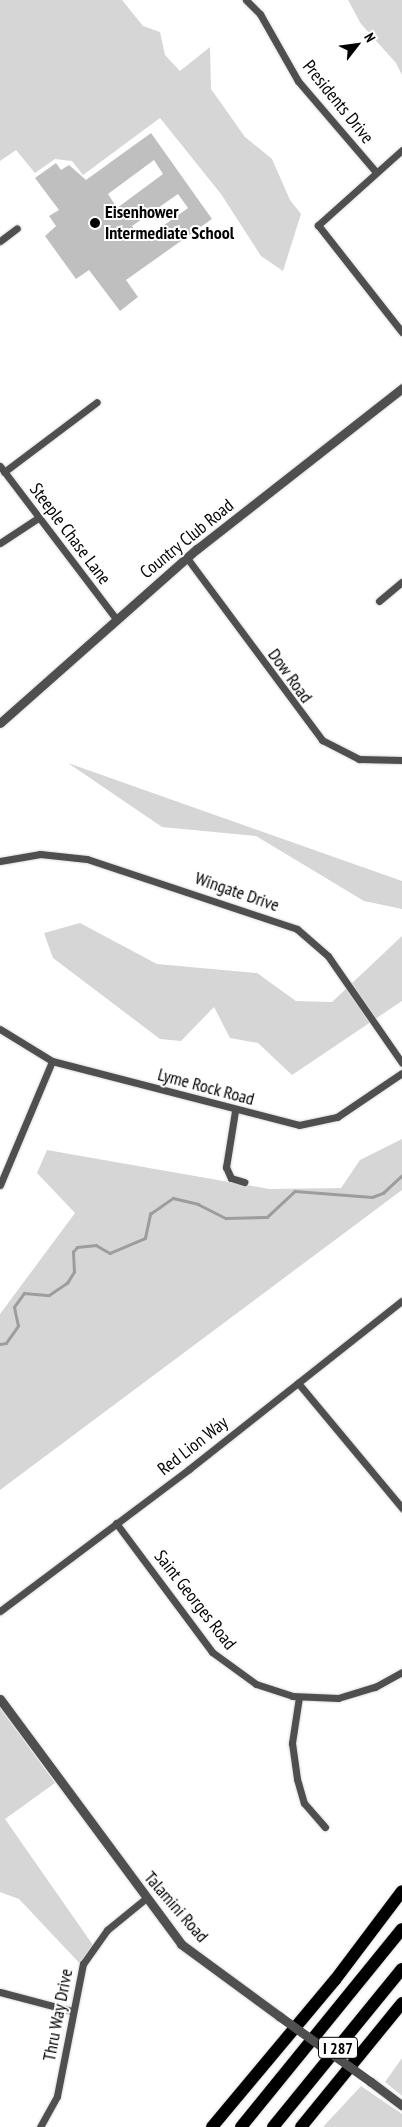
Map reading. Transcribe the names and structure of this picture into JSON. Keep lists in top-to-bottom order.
{
  "streets": {
    "highway": ["I 287"],
    "street": [
      "Presidents Drive",
      "Steeple Chase Lane",
      "Country Club Road",
      "Dow Road",
      "Wingate Drive",
      "Lyme Rock Road",
      "Red Lion Way",
      "Saint Georges Road",
      "Talamini Road",
      "Thru Way Drive"
    ]
  },
  "crossings": [
    ["Steeple Chase Lane", "Country Club Road"],
    ["Country Club Road", "Dow Road"],
    ["Red Lion Way", "Saint Georges Road"],
    ["Talamini Road", "Thru Way Drive"]
  ],
  "places": ["Eisenhower Intermediate School"],
  "north": "top right"
}
